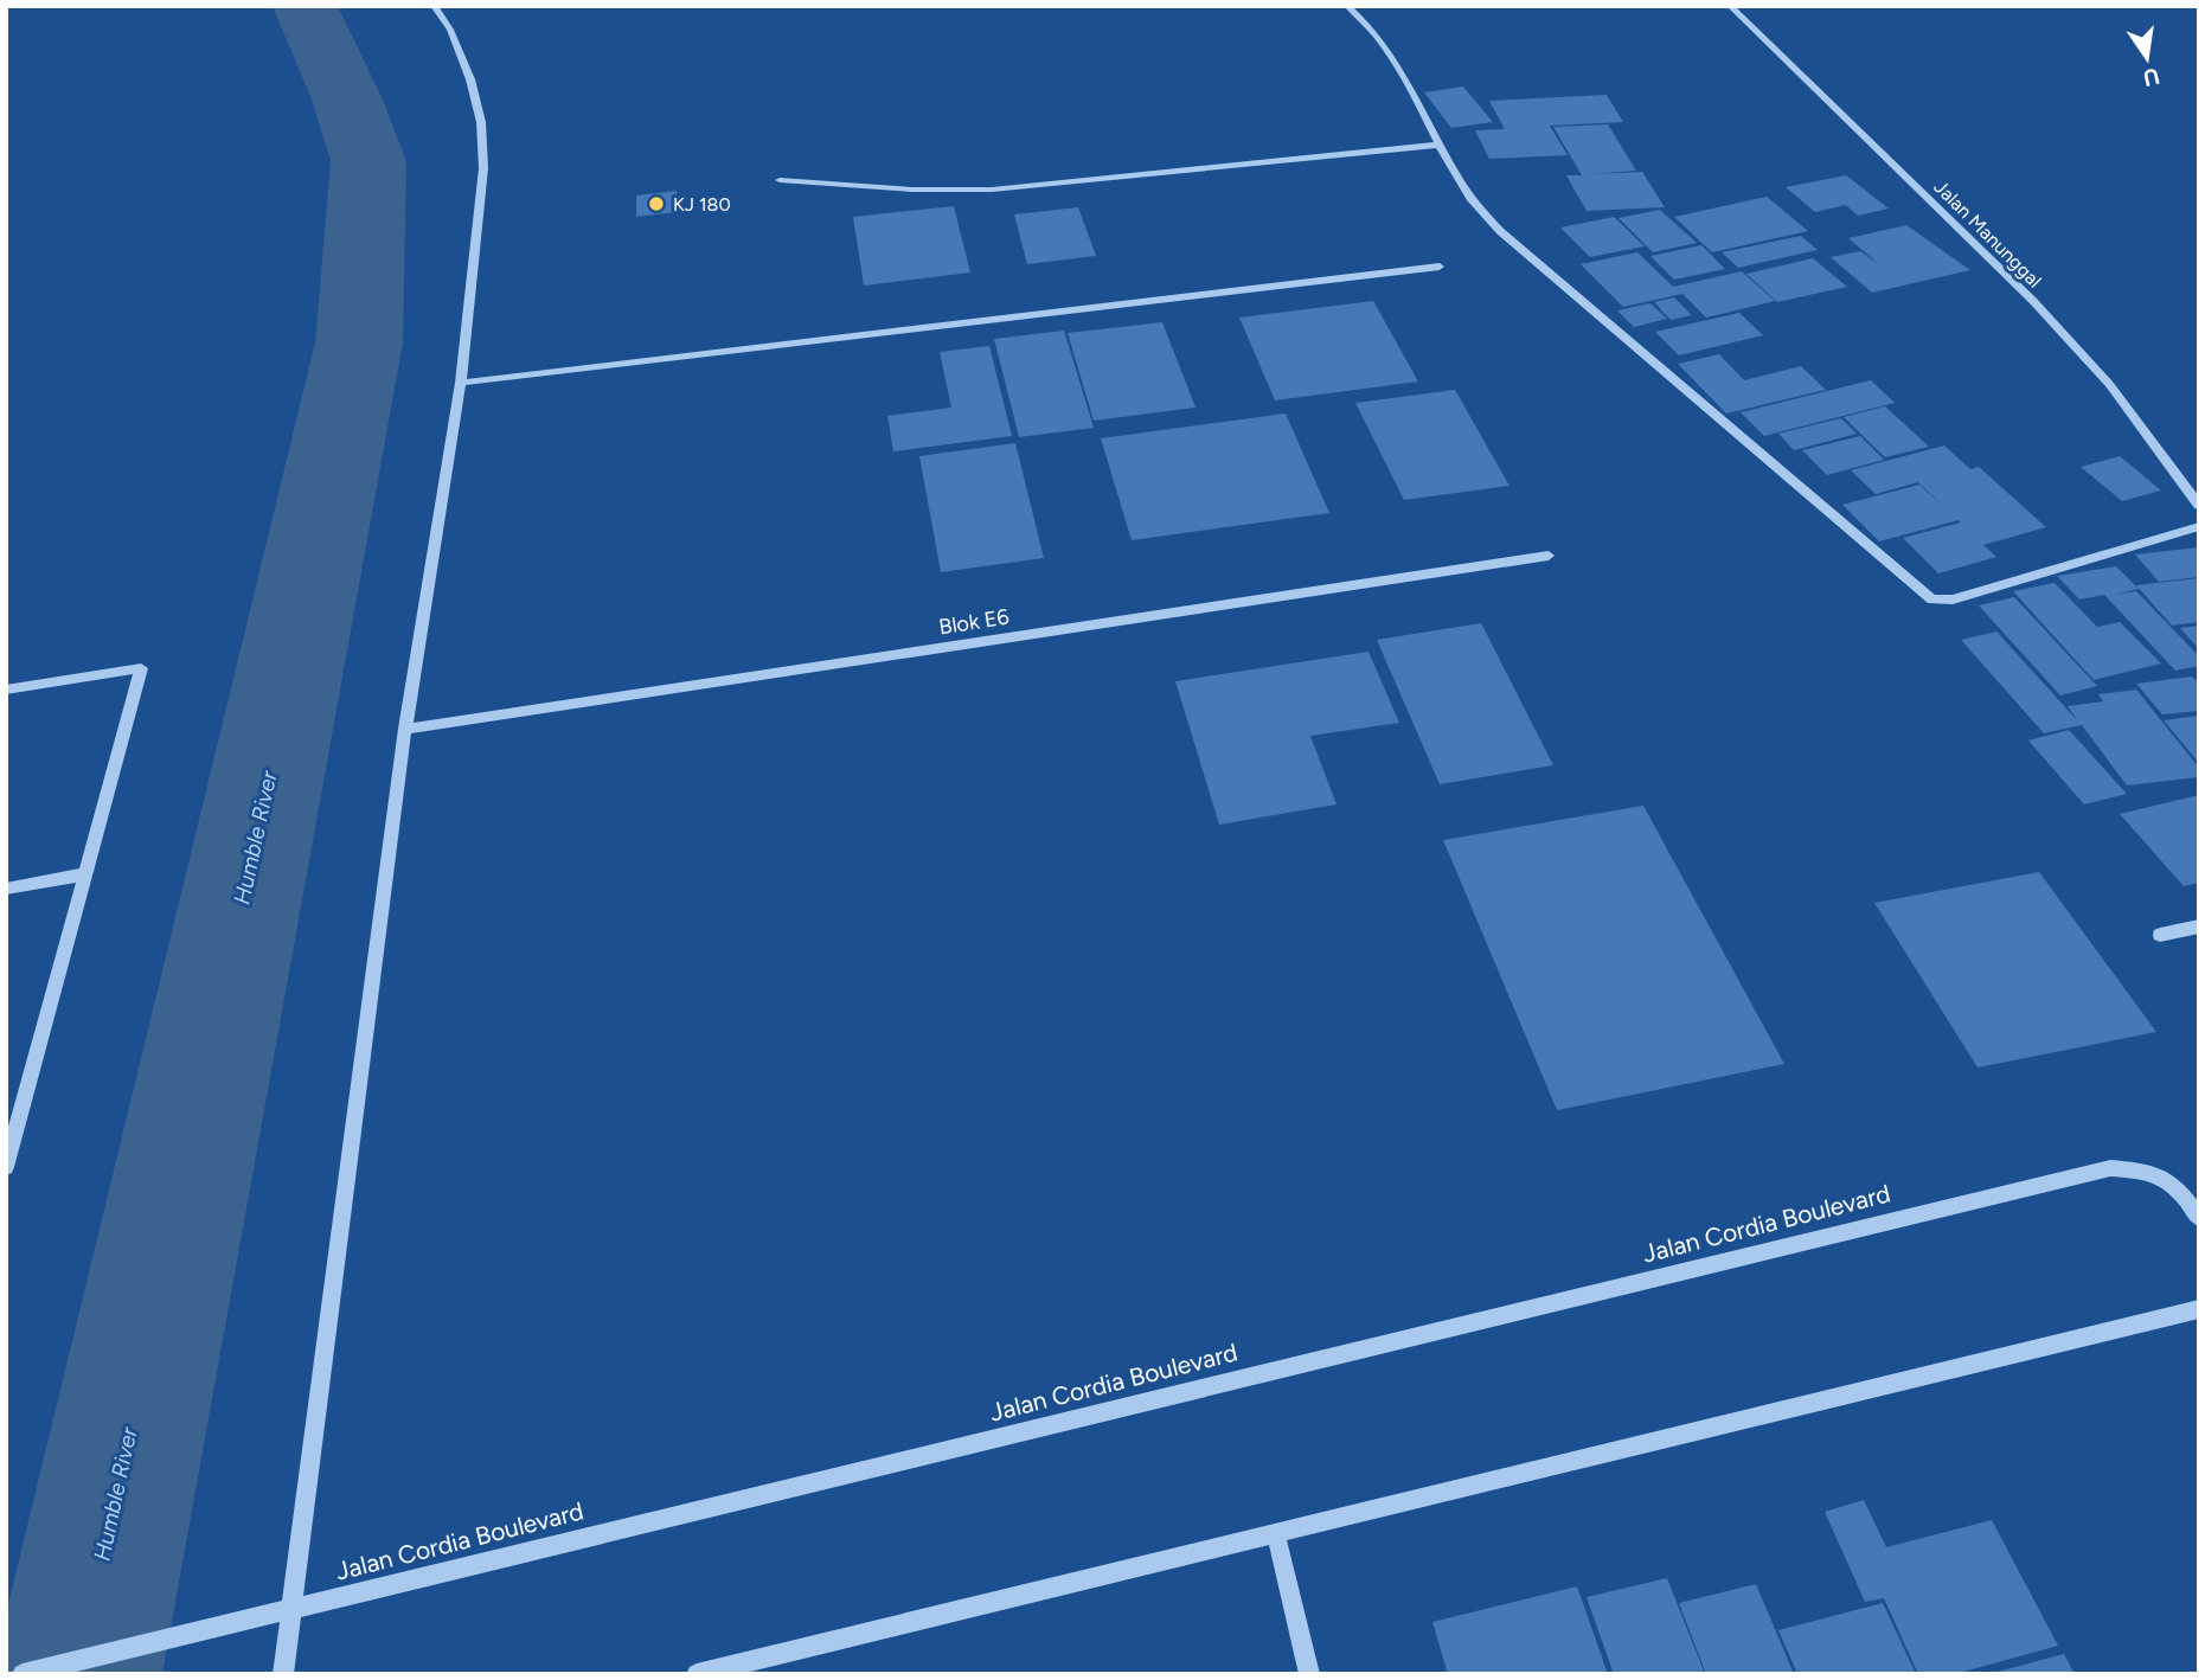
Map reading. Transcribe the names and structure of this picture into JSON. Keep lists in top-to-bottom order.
{
  "streets": {
    "street": ["Jalan Manunggal", "Blok E6", "Jalan Cordia Boulevard"]
  },
  "water": ["Humble River"],
  "places": ["KJ 180"],
  "north": "bottom"
}
